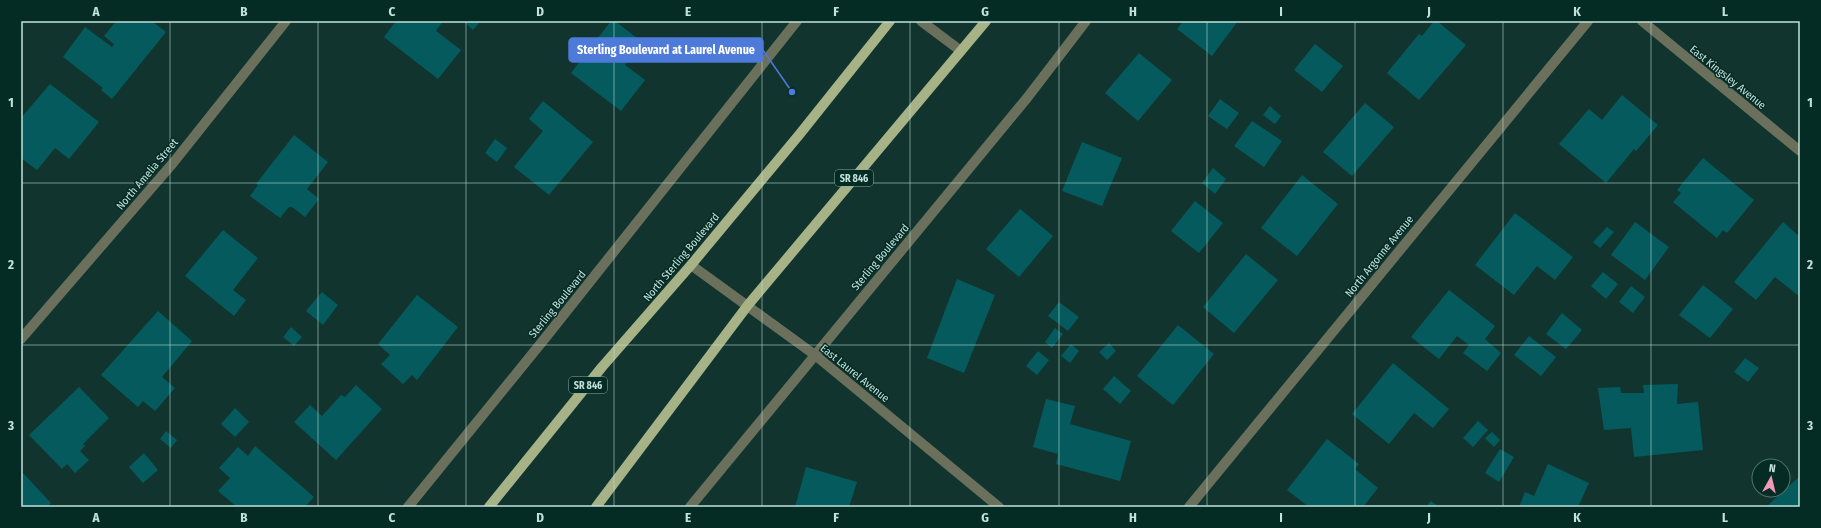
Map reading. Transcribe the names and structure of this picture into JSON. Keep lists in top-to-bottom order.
{
  "streets": {
    "main road": ["SR 846", "North Sterling Boulevard"],
    "street": [
      "East Kingsley Avenue",
      "North Amelia Street",
      "North Argonne Avenue",
      "Sterling Boulevard",
      "East Laurel Avenue"
    ]
  },
  "crossings": [
    ["SR 846", "East Laurel Avenue"],
    ["North Sterling Boulevard", "East Laurel Avenue"],
    ["Sterling Boulevard", "East Laurel Avenue"]
  ],
  "places": ["Sterling Boulevard at Laurel Avenue"],
  "north": "top",
  "grid": {
    "columns": [
      "A",
      "B",
      "C",
      "D",
      "E",
      "F",
      "G",
      "H",
      "I",
      "J",
      "K",
      "L"
    ],
    "rows": ["1", "2", "3"]
  }
}
